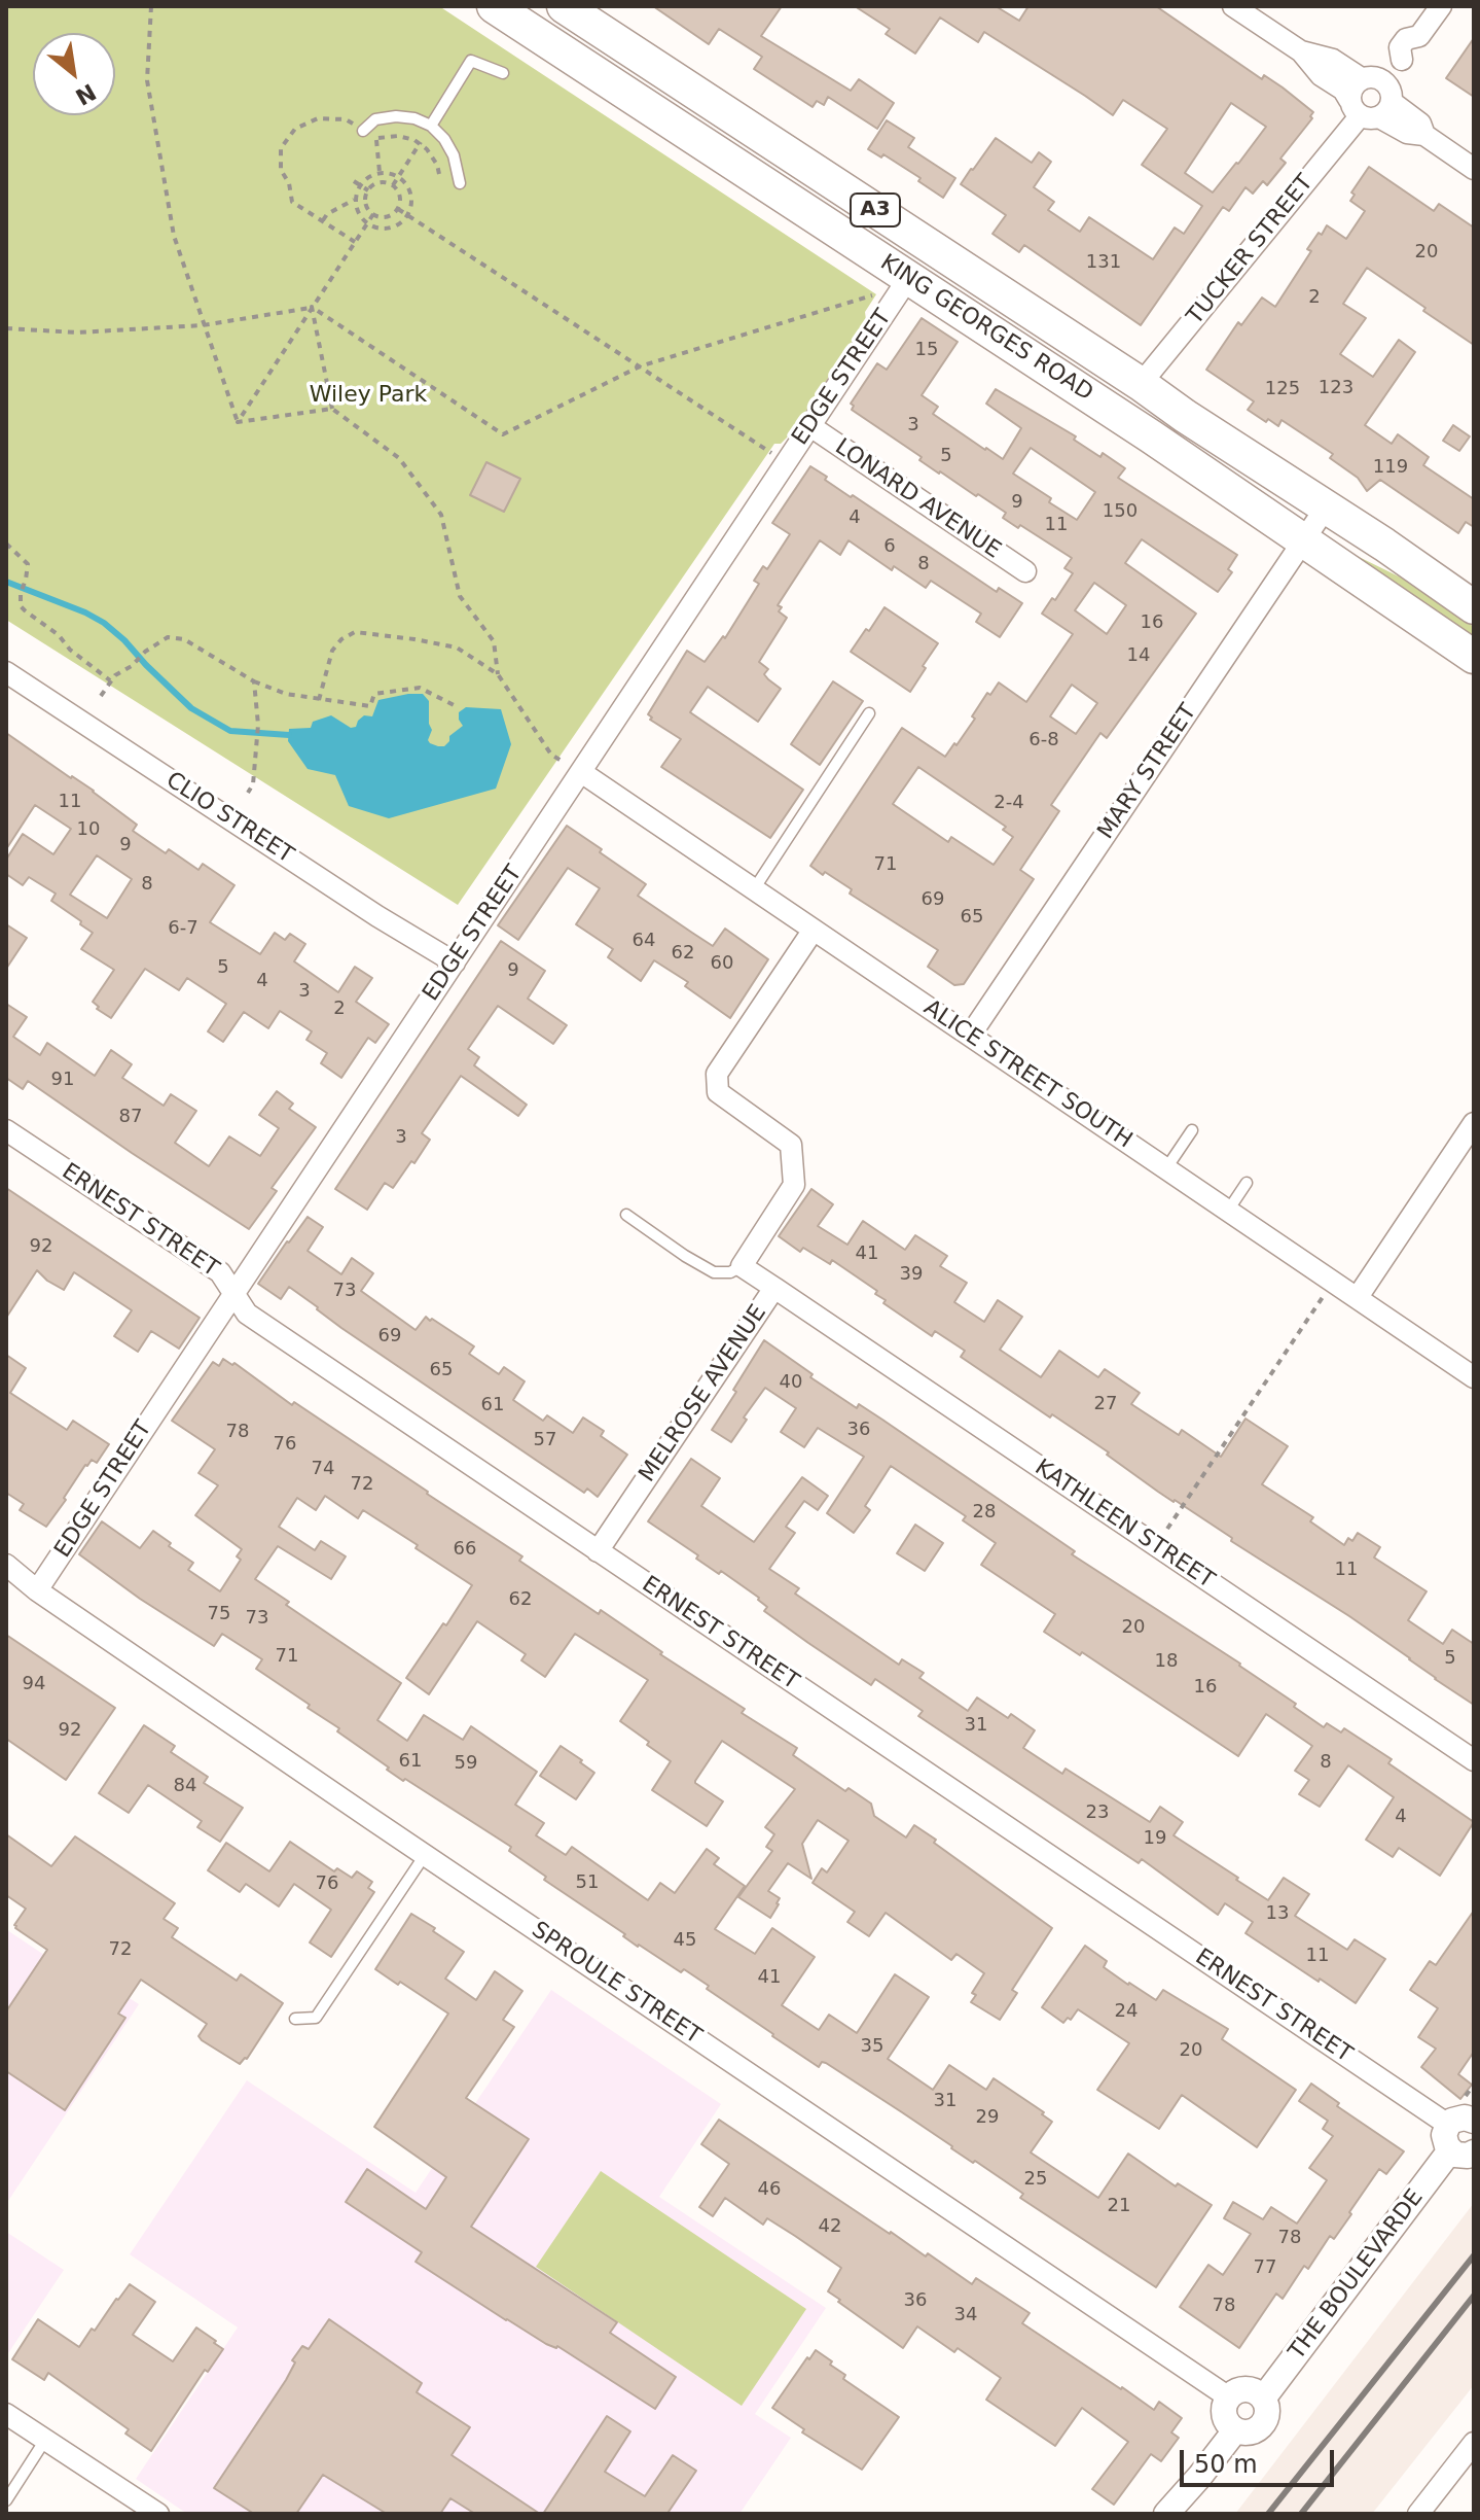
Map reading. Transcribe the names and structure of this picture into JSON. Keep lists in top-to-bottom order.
{
  "streets": {
    "highway": ["A3", "KING GEORGES ROAD"],
    "street": [
      "TUCKER STREET",
      "EDGE STREET",
      "LONARD AVENUE",
      "MARY STREET",
      "CLIO STREET",
      "ALICE STREET SOUTH",
      "ERNEST STREET",
      "MELROSE AVENUE",
      "KATHLEEN STREET",
      "SPROULE STREET",
      "THE BOULEVARDE"
    ]
  },
  "crossings": [
    ["TUCKER STREET", "KING GEORGES ROAD"],
    ["KING GEORGES ROAD", "EDGE STREET"],
    ["KING GEORGES ROAD", "MARY STREET"],
    ["EDGE STREET", "LONARD AVENUE"],
    ["EDGE STREET", "CLIO STREET"],
    ["EDGE STREET", "ALICE STREET SOUTH"],
    ["EDGE STREET", "ERNEST STREET"],
    ["EDGE STREET", "SPROULE STREET"],
    ["MARY STREET", "ALICE STREET SOUTH"],
    ["ERNEST STREET", "MELROSE AVENUE"],
    ["MELROSE AVENUE", "KATHLEEN STREET"],
    ["SPROULE STREET", "THE BOULEVARDE"]
  ],
  "parks": ["Wiley Park"],
  "house_numbers": [
    "20",
    "131",
    "2",
    "15",
    "123",
    "125",
    "3",
    "5",
    "119",
    "9",
    "150",
    "4",
    "11",
    "6",
    "8",
    "16",
    "14",
    "6-8",
    "11",
    "2-4",
    "10",
    "9",
    "71",
    "8",
    "69",
    "65",
    "6-7",
    "64",
    "62",
    "60",
    "5",
    "9",
    "4",
    "3",
    "2",
    "91",
    "87",
    "3",
    "92",
    "41",
    "39",
    "73",
    "69",
    "65",
    "40",
    "27",
    "61",
    "36",
    "78",
    "57",
    "76",
    "74",
    "72",
    "28",
    "66",
    "11",
    "62",
    "75",
    "73",
    "20",
    "71",
    "5",
    "18",
    "94",
    "16",
    "31",
    "92",
    "61",
    "8",
    "59",
    "84",
    "23",
    "4",
    "19",
    "51",
    "76",
    "13",
    "45",
    "72",
    "11",
    "41",
    "24",
    "35",
    "20",
    "31",
    "29",
    "25",
    "46",
    "21",
    "42",
    "78",
    "77",
    "36",
    "78",
    "34"
  ],
  "scale_bar": "50 m",
  "north": "bottom right"
}
